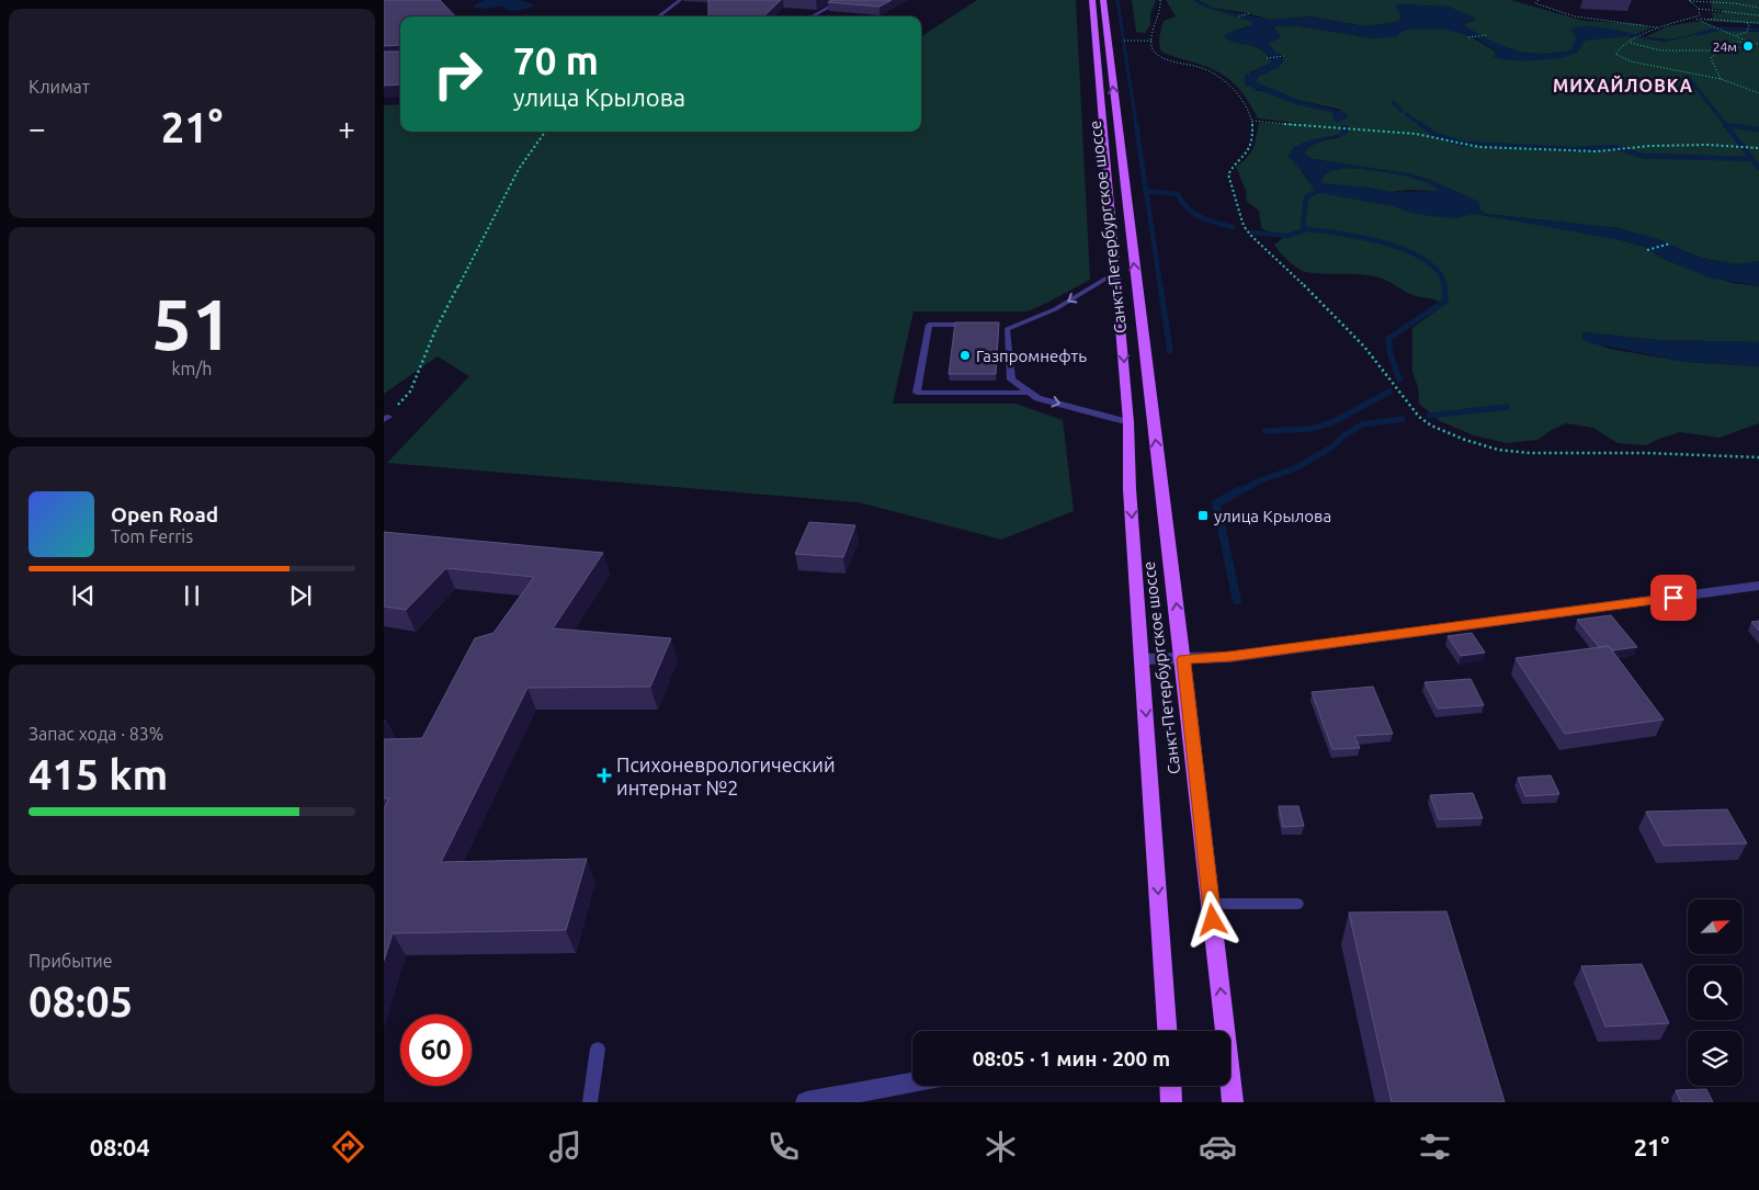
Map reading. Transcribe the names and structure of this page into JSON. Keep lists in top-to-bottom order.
{
  "streets": {
    "main road": ["Санкт-Петербургское шоссе"]
  },
  "districts": ["МИХАЙЛОВКА"],
  "places": {
    "other": ["24м", "Газпромнефть"],
    "transit": ["улица Крылова"],
    "health": ["Психоневрологический интернат №2"]
  },
  "north": "top right",
  "page": {
    "tile": [
      "Климат",
      ["51", "km/h"],
      ["Запас хода · 83%", "415 km"],
      ["Прибытие", "08:05"]
    ],
    "turn": ["70 m", "улица Крылова"],
    "heat": ["−", "21°", "+"],
    "song": ["Open Road", "Tom Ferris"],
    "limit": "60",
    "trip": "08:05 · 1 мин · 200 m",
    "tabs": ["08:04", "21°"]
  }
}
